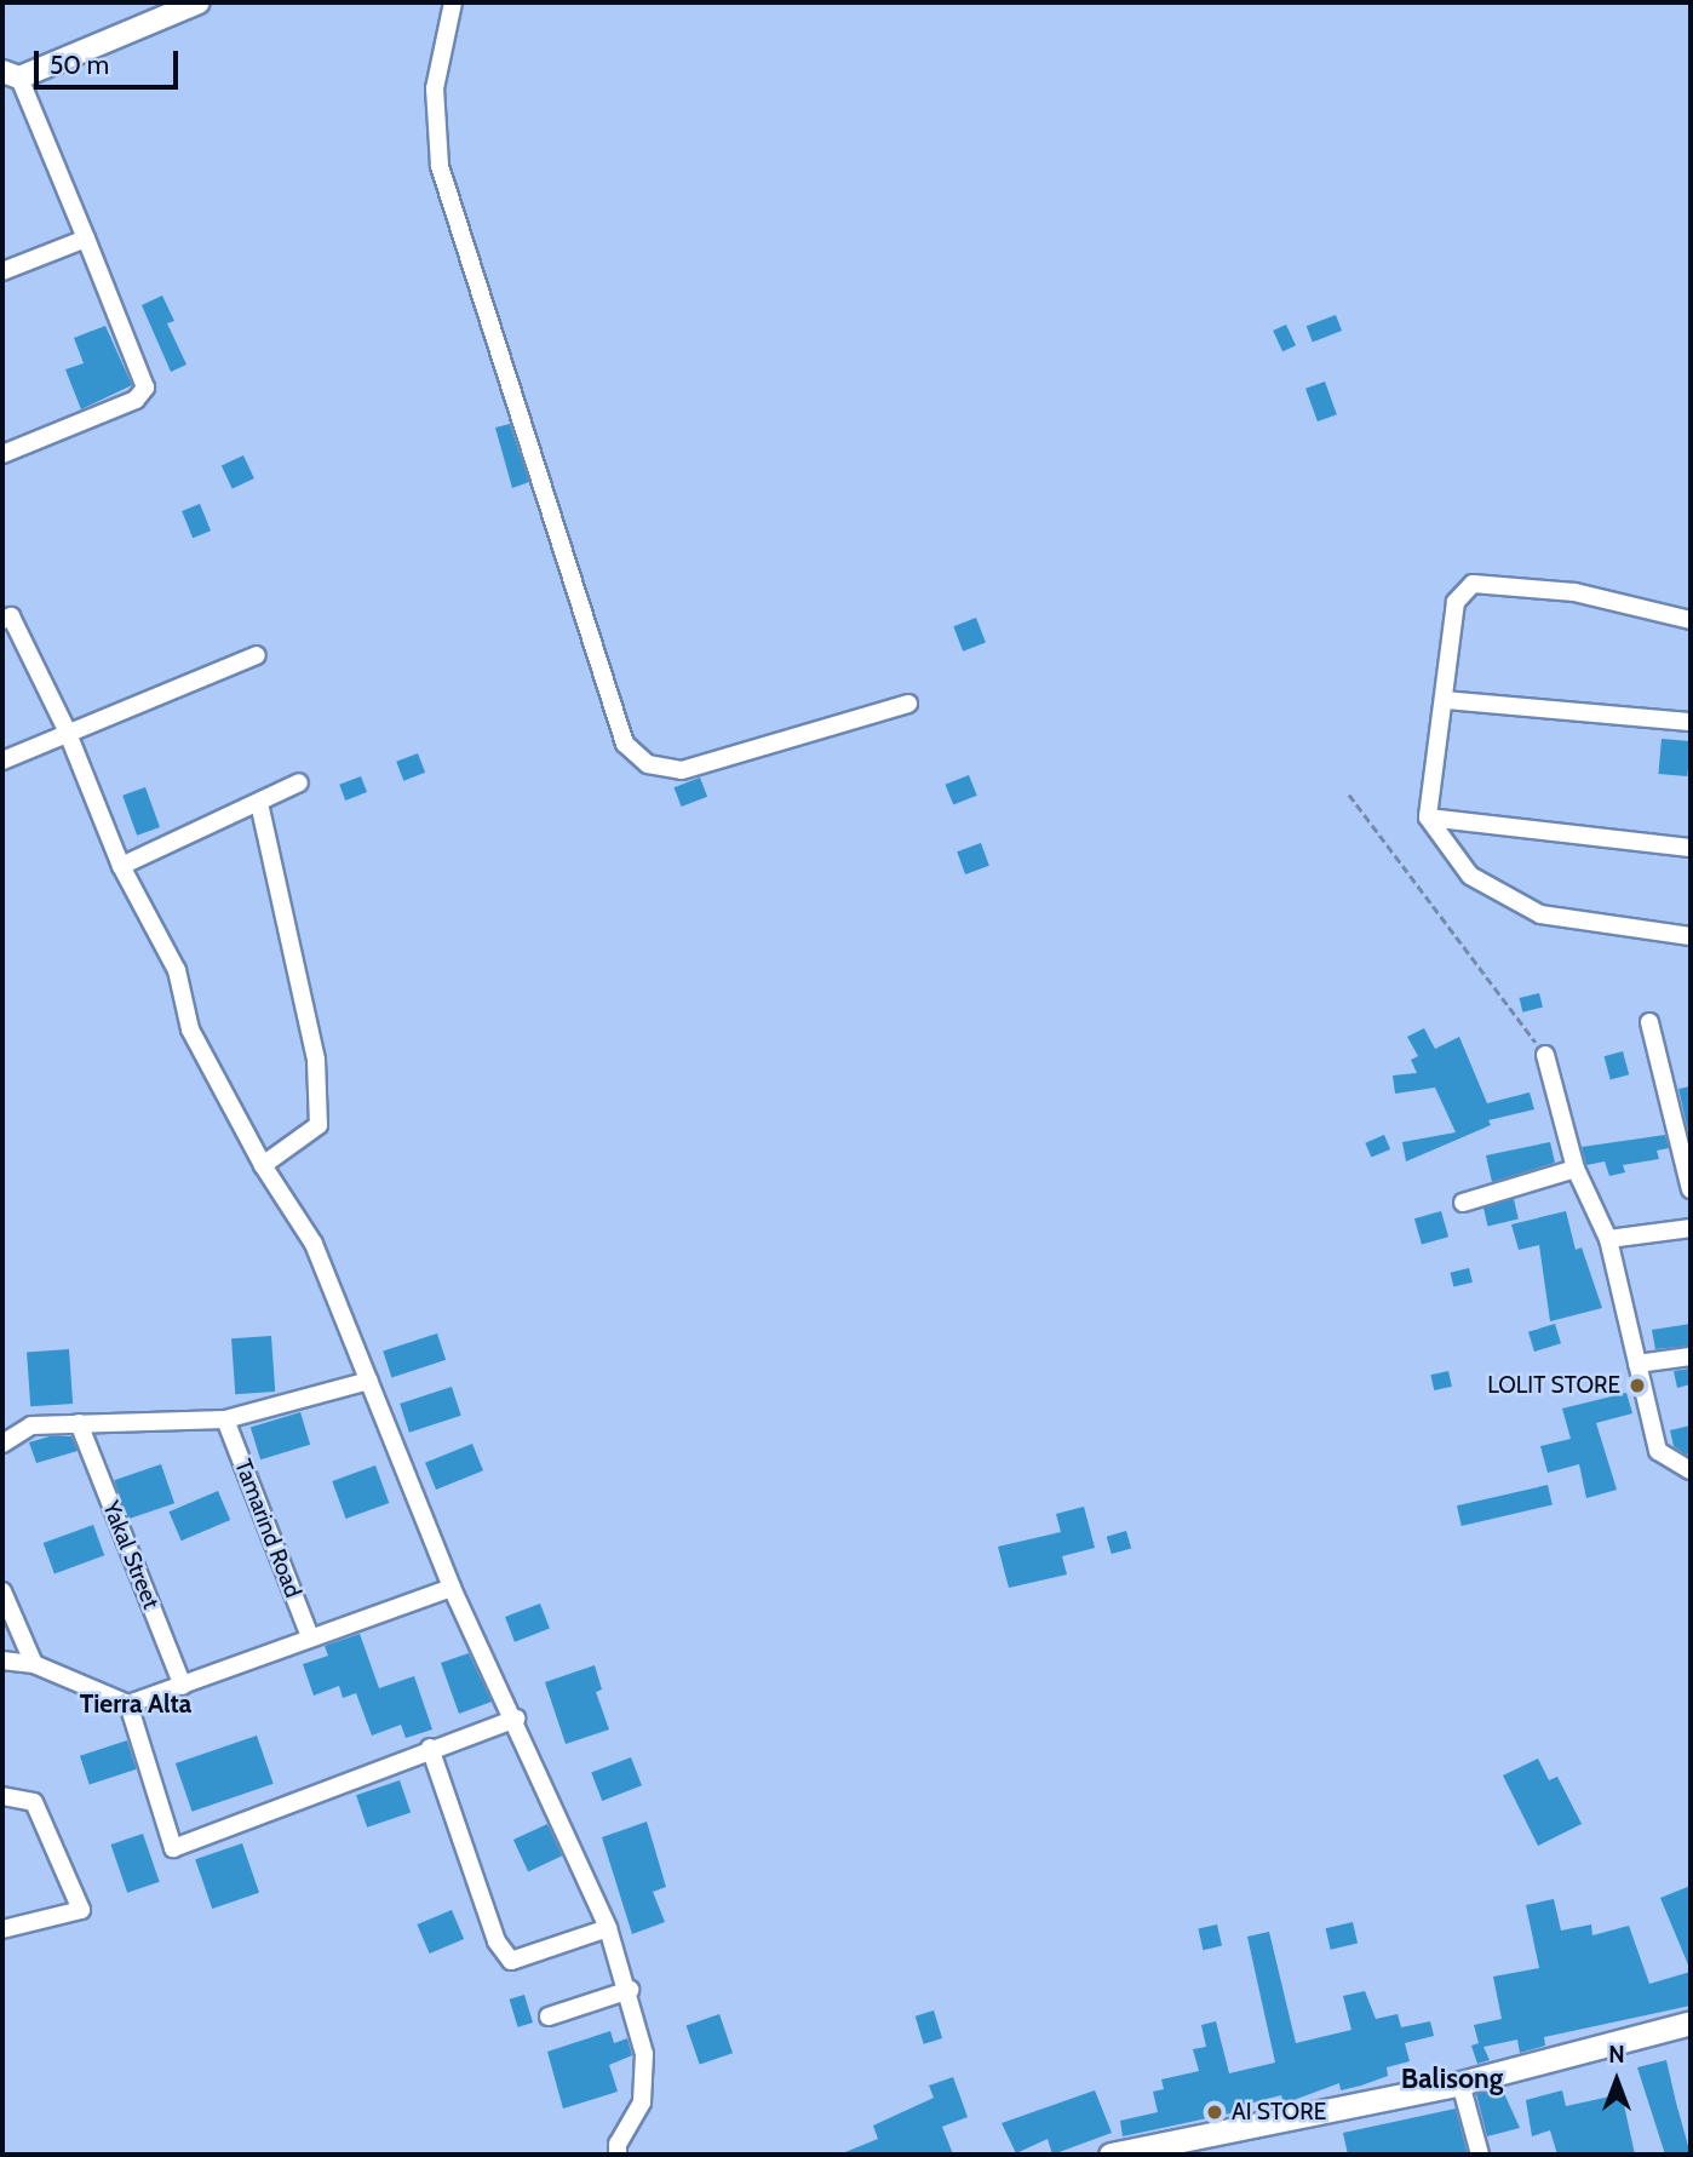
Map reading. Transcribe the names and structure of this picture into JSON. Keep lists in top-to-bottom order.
{
  "streets": {
    "street": ["Tamarind Road", "Yakal Street"]
  },
  "districts": ["Tierra Alta", "Balisong"],
  "places": ["LOLIT STORE", "AI STORE"],
  "scale_bar": "50 m",
  "north": "top"
}
